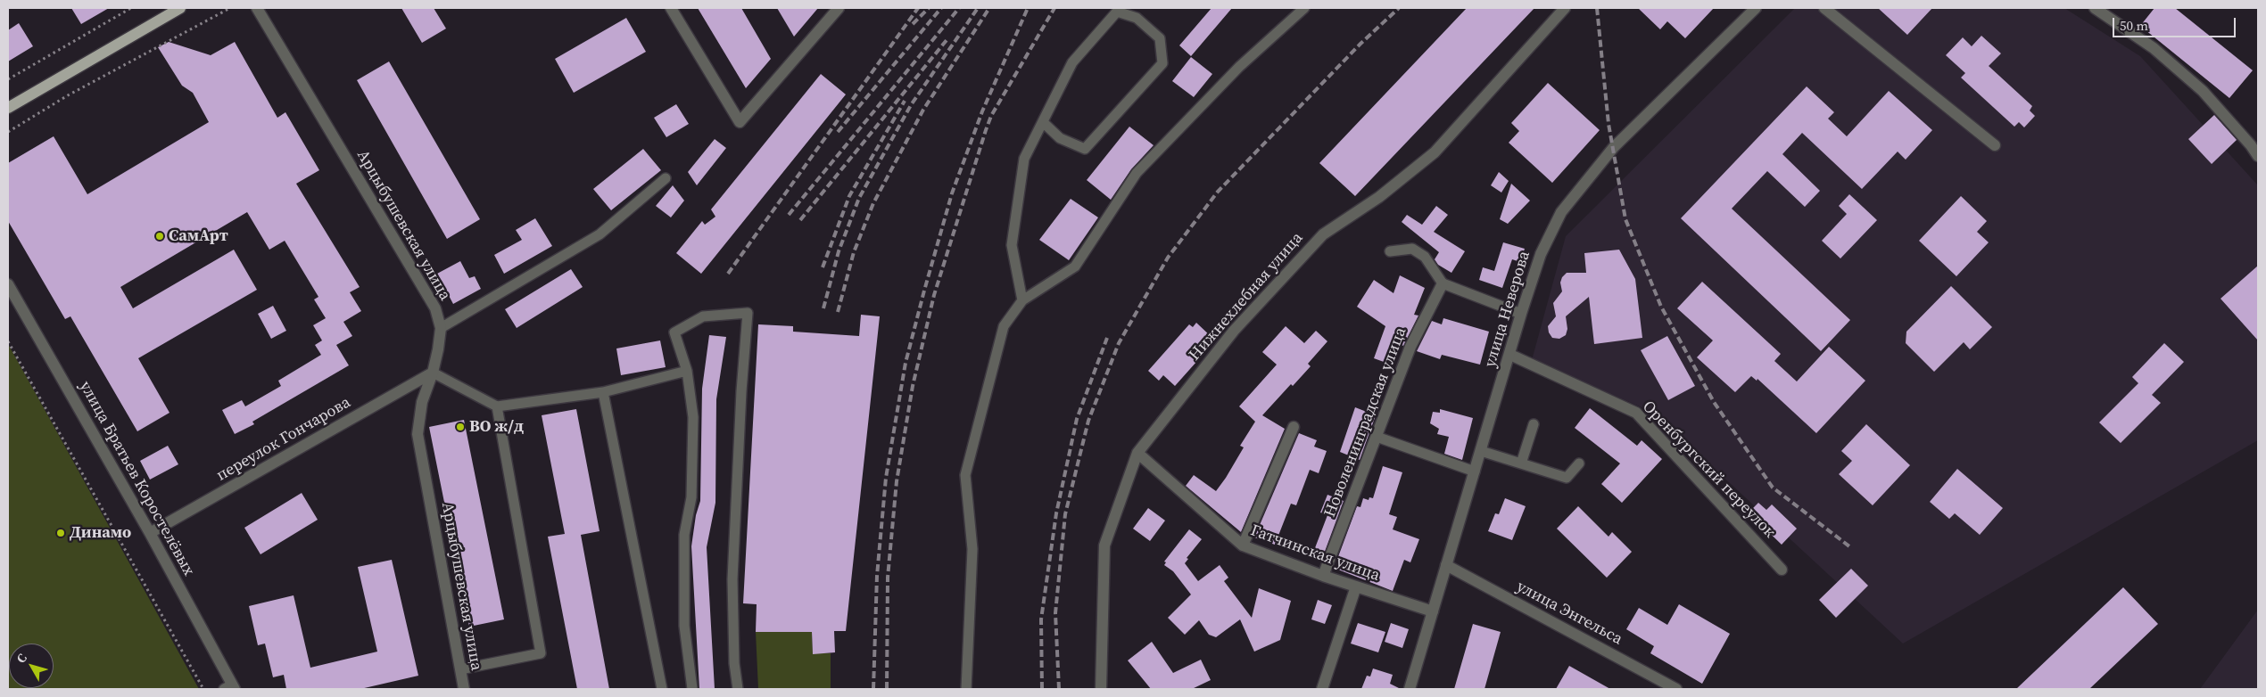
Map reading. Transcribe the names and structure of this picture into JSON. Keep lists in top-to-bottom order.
{
  "streets": {
    "street": [
      "Арцыбушевская улица",
      "Нижнехлебная улица",
      "улица Неверова",
      "Новоленинградская улица",
      "переулок Гончарова",
      "Оренбургский переулок",
      "улица Братьев Коростелёвых",
      "Гатчинская улица",
      "улица Энгельса"
    ]
  },
  "crossings": [
    ["Арцыбушевская улица", "переулок Гончарова"],
    ["Нижнехлебная улица", "Гатчинская улица"],
    ["улица Неверова", "Оренбургский переулок"],
    ["улица Неверова", "Гатчинская улица"],
    ["улица Неверова", "улица Энгельса"],
    ["Новоленинградская улица", "Гатчинская улица"],
    ["переулок Гончарова", "улица Братьев Коростелёвых"]
  ],
  "places": ["СамАрт", "ВО ж/д", "Динамо"],
  "scale_bar": "50 m",
  "north": "top left"
}
